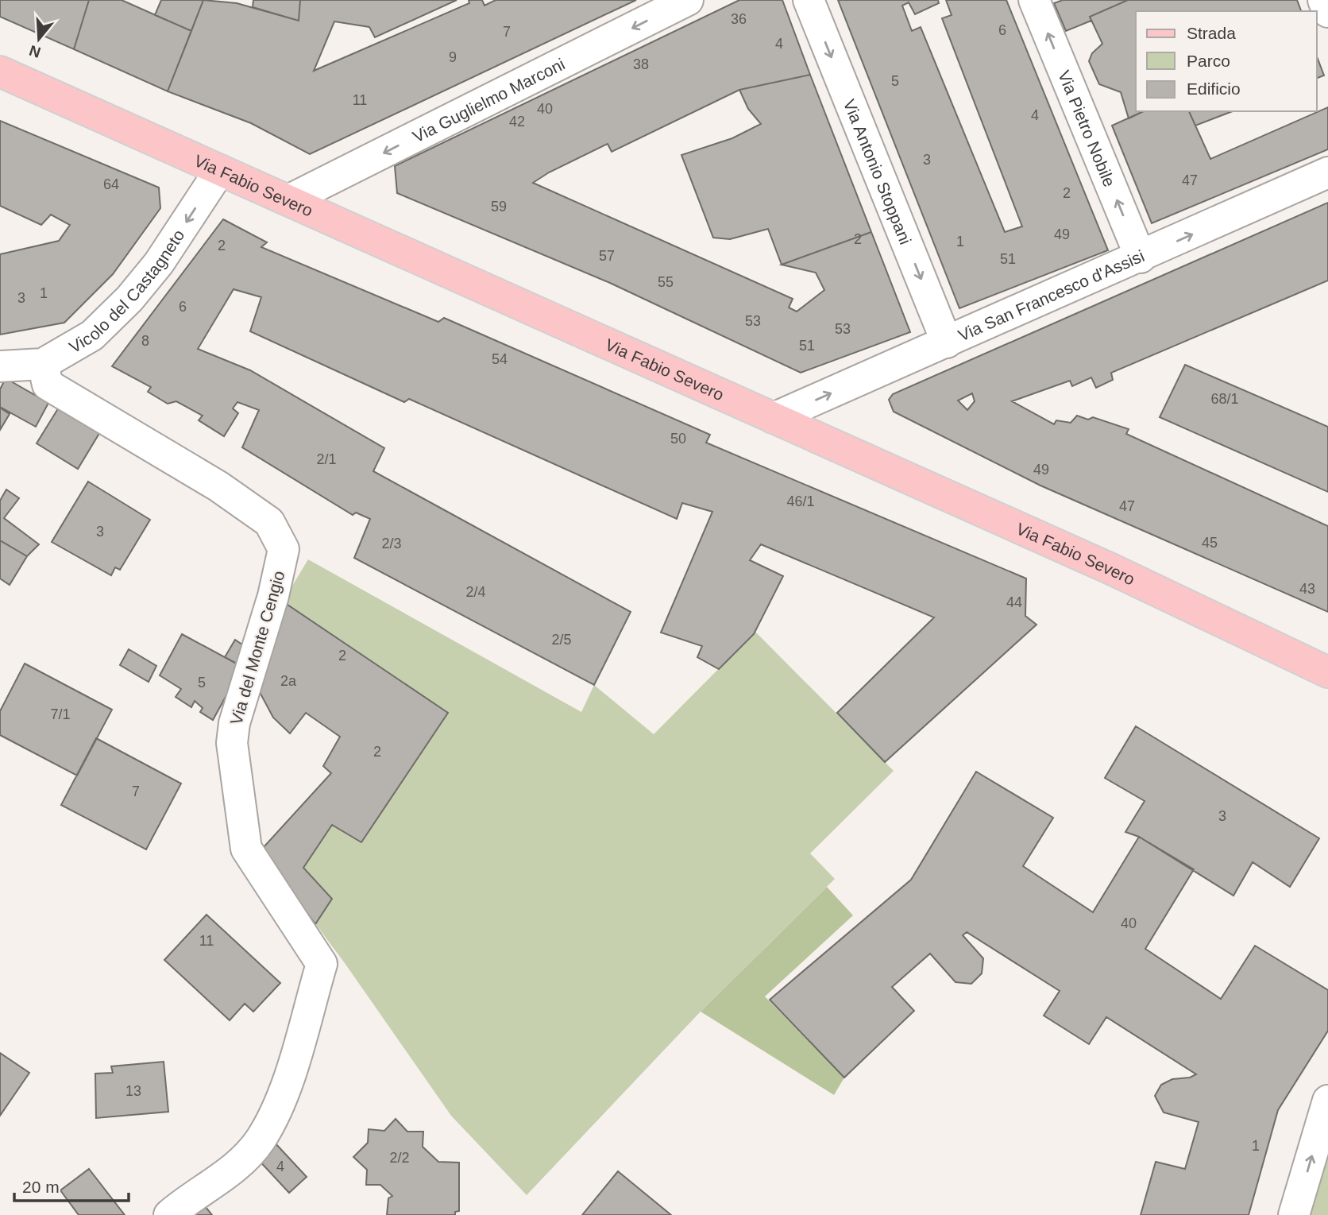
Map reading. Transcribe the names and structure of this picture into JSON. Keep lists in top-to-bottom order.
{
  "streets": {
    "main road": ["Via Fabio Severo"],
    "street": [
      "Via Guglielmo Marconi",
      "Via Pietro Nobile",
      "Via Antonio Stoppani",
      "Vicolo del Castagneto",
      "Via San Francesco d'Assisi",
      "Via del Monte Cengio"
    ]
  },
  "crossings": [
    ["Via Guglielmo Marconi", "Via Fabio Severo"],
    ["Via Pietro Nobile", "Via San Francesco d'Assisi"],
    ["Via Antonio Stoppani", "Via San Francesco d'Assisi"],
    ["Via Fabio Severo", "Vicolo del Castagneto"],
    ["Via Fabio Severo", "Via San Francesco d'Assisi"],
    ["Vicolo del Castagneto", "Via del Monte Cengio"]
  ],
  "one_way": [
    "Via Guglielmo Marconi",
    "Via Pietro Nobile",
    "Via Antonio Stoppani",
    "Vicolo del Castagneto",
    "Via San Francesco d'Assisi"
  ],
  "house_numbers": [
    "36",
    "6",
    "7",
    "4",
    "9",
    "38",
    "5",
    "11",
    "40",
    "4",
    "42",
    "3",
    "47",
    "64",
    "2",
    "59",
    "49",
    "2",
    "1",
    "2",
    "57",
    "51",
    "55",
    "1",
    "3",
    "6",
    "53",
    "53",
    "8",
    "51",
    "54",
    "68/1",
    "50",
    "2/1",
    "49",
    "46/1",
    "47",
    "3",
    "45",
    "2/3",
    "43",
    "2/4",
    "44",
    "2/5",
    "2",
    "2a",
    "5",
    "7/1",
    "2",
    "7",
    "3",
    "40",
    "11",
    "13",
    "1",
    "2/2",
    "4"
  ],
  "legend": ["Strada", "Parco", "Edificio"],
  "scale_bar": "20 m",
  "north": "bottom"
}
